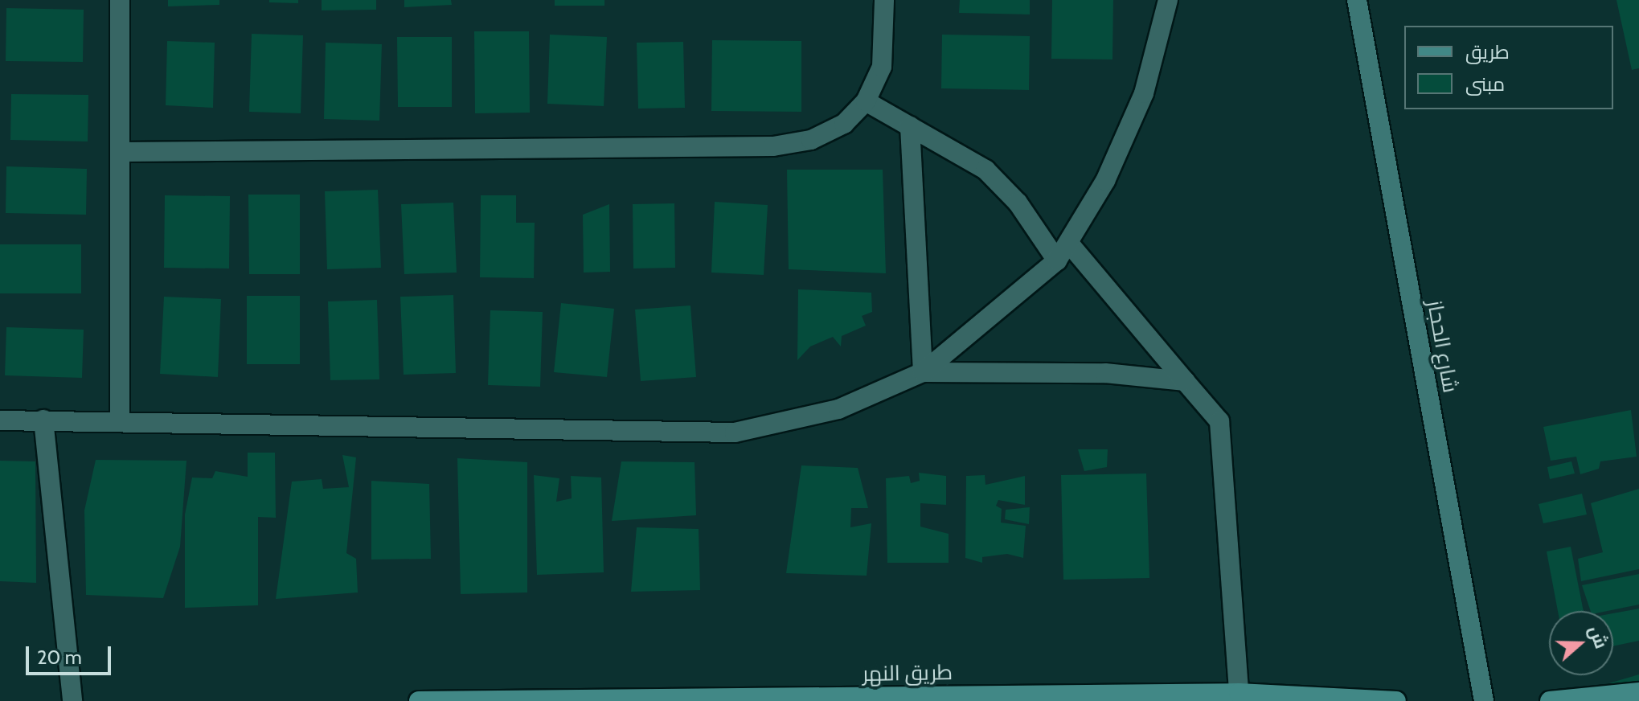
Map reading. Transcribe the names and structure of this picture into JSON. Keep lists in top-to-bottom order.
{
  "streets": {
    "main road": ["شارع الحجاز", "طريق النهر"]
  },
  "legend": ["طريق", "مبنى"],
  "scale_bar": "20 m",
  "north": "right"
}
